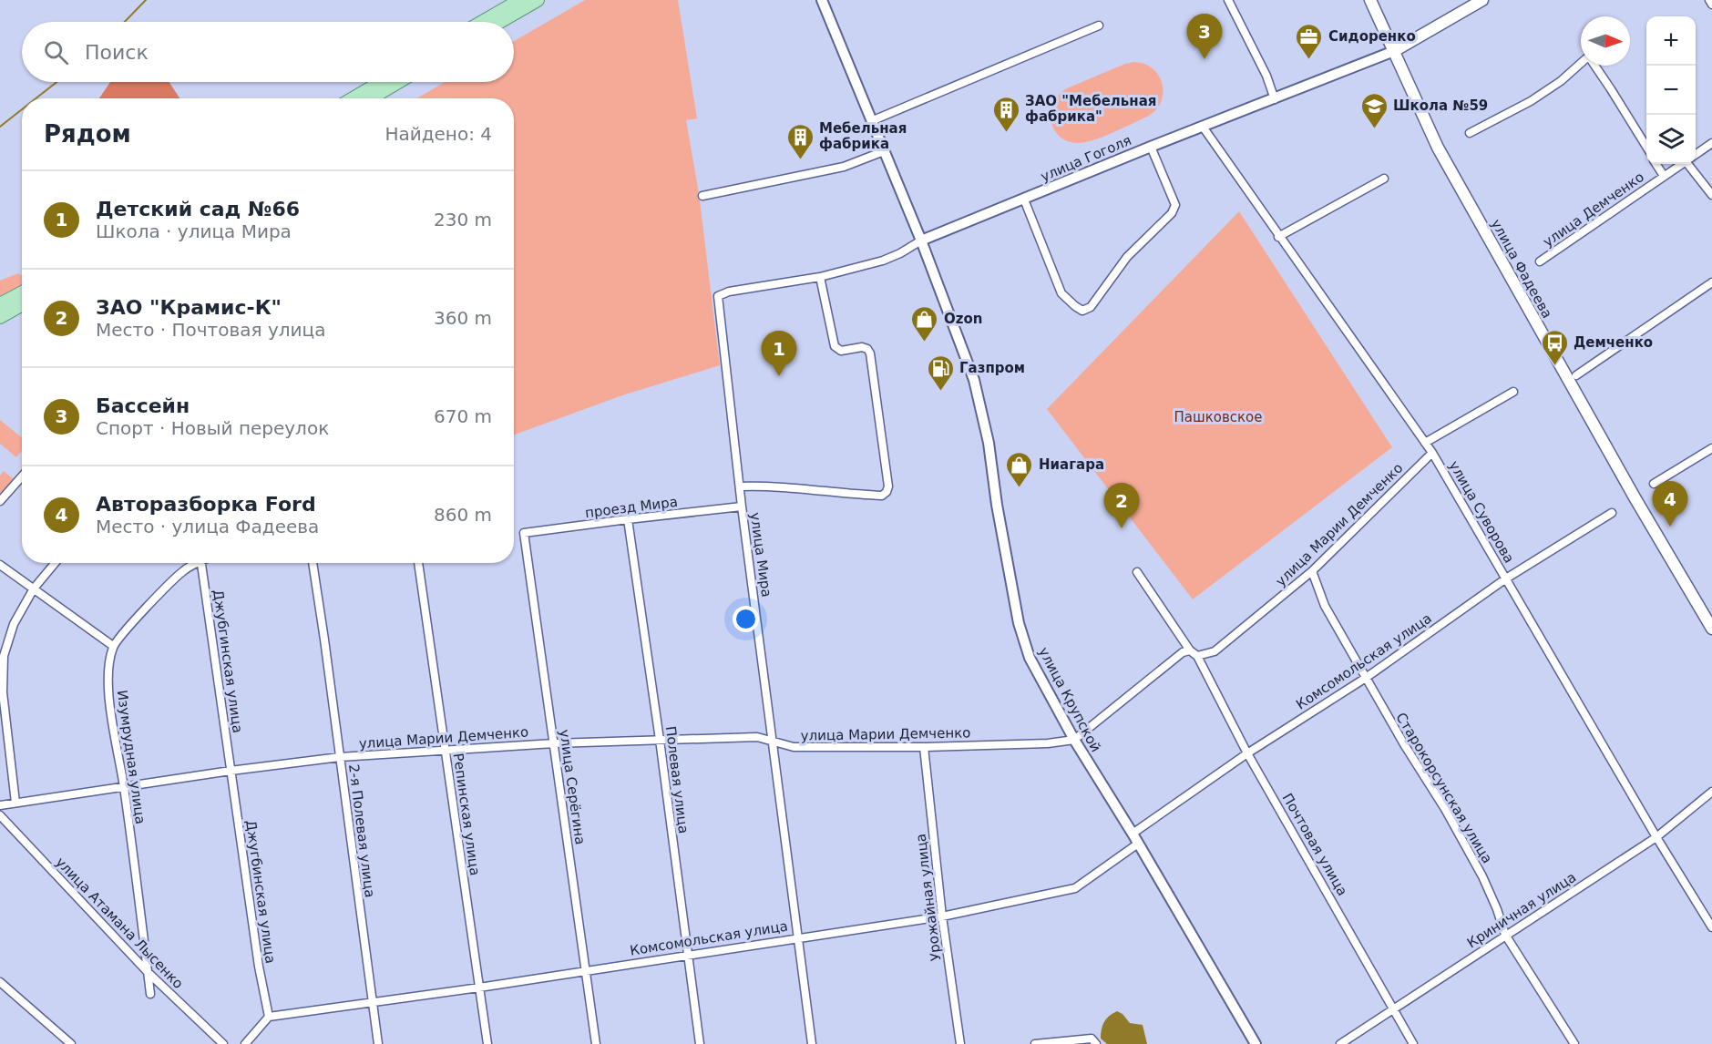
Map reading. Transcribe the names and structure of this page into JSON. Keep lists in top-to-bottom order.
{
  "streets": {
    "main road": ["улица Гоголя", "улица Фадеева"],
    "street": [
      "улица Демченко",
      "проезд Мира",
      "улица Суворова",
      "улица Марии Демченко",
      "улица Мира",
      "Джубгинская улица",
      "Комсомольская улица",
      "улица Крупской",
      "Изумрудная улица",
      "Полевая улица",
      "улица Серёгина",
      "Старокорсунская улица",
      "Репинская улица",
      "2-я Полевая улица",
      "Почтовая улица",
      "Джугбинская улица",
      "Урожайная улица",
      "Криничная улица",
      "улица Атамана Лысенко"
    ]
  },
  "crossings": [
    ["улица Гоголя", "улица Фадеева"],
    ["улица Гоголя", "улица Суворова"],
    ["улица Гоголя", "улица Мира"],
    ["улица Гоголя", "улица Крупской"],
    ["проезд Мира", "улица Мира"],
    ["проезд Мира", "Полевая улица"],
    ["проезд Мира", "улица Серёгина"],
    ["улица Суворова", "улица Марии Демченко"],
    ["улица Суворова", "Комсомольская улица"],
    ["улица Суворова", "Криничная улица"],
    ["улица Марии Демченко", "улица Мира"],
    ["улица Марии Демченко", "Джубгинская улица"],
    ["улица Марии Демченко", "улица Крупской"],
    ["улица Марии Демченко", "Изумрудная улица"],
    ["улица Марии Демченко", "Полевая улица"],
    ["улица Марии Демченко", "улица Серёгина"],
    ["улица Марии Демченко", "Старокорсунская улица"],
    ["улица Марии Демченко", "Репинская улица"],
    ["улица Марии Демченко", "2-я Полевая улица"],
    ["улица Марии Демченко", "Почтовая улица"],
    ["улица Марии Демченко", "Джугбинская улица"],
    ["улица Марии Демченко", "Урожайная улица"],
    ["улица Мира", "Комсомольская улица"],
    ["Джубгинская улица", "Джугбинская улица"],
    ["Комсомольская улица", "улица Крупской"],
    ["Комсомольская улица", "Полевая улица"],
    ["Комсомольская улица", "улица Серёгина"],
    ["Комсомольская улица", "Старокорсунская улица"],
    ["Комсомольская улица", "Репинская улица"],
    ["Комсомольская улица", "2-я Полевая улица"],
    ["Комсомольская улица", "Почтовая улица"],
    ["Комсомольская улица", "Джугбинская улица"],
    ["Комсомольская улица", "Урожайная улица"],
    ["Изумрудная улица", "улица Атамана Лысенко"],
    ["Старокорсунская улица", "Криничная улица"],
    ["Почтовая улица", "Криничная улица"]
  ],
  "parks": ["Пашковское"],
  "places": {
    "office": ["Сидоренко"],
    "school or university": ["Школа №59"],
    "building": ["ЗАО \"Мебельная фабрика\"", "Мебельная фабрика"],
    "shop": ["Ozon", "Ниагара"],
    "bus stop": ["Демченко"],
    "fuel station": ["Газпром"]
  },
  "north": "right",
  "page": {
    "pins": [
      "3",
      "1",
      "4",
      "2"
    ],
    "map_buttons": ["+", "−"],
    "search": "Поиск",
    "heading": ["Рядом", "Найдено: 4"],
    "list": [
      {
        "mark": "1",
        "name": "Детский сад №66",
        "note": "Школа · улица Мира",
        "value": "230 m"
      },
      {
        "mark": "2",
        "name": "ЗАО \"Крамис-К\"",
        "note": "Место · Почтовая улица",
        "value": "360 m"
      },
      {
        "mark": "3",
        "name": "Бассейн",
        "note": "Спорт · Новый переулок",
        "value": "670 m"
      },
      {
        "mark": "4",
        "name": "Авторазборка Ford",
        "note": "Место · улица Фадеева",
        "value": "860 m"
      }
    ]
  }
}
